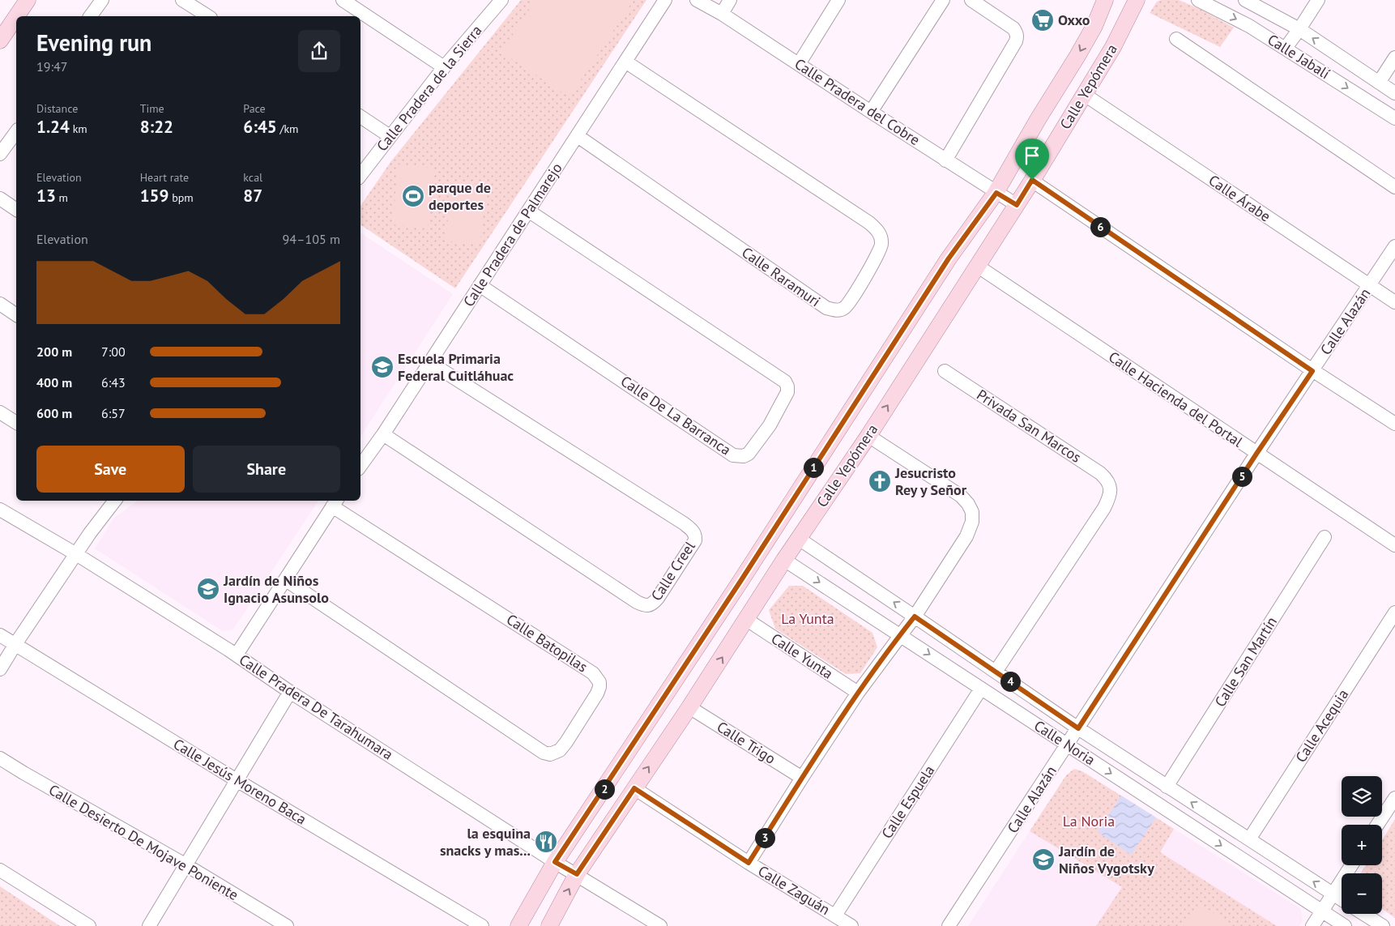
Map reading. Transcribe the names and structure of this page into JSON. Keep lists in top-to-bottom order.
{
  "streets": {
    "main road": ["Calle Yepómera"],
    "street": [
      "Calle Jabalí",
      "Calle Pradera de la Sierra",
      "Calle Pradera del Cobre",
      "Calle Árabe",
      "Calle Pradera de Palmarejo",
      "Calle Raramuri",
      "Calle Alazán",
      "Calle Hacienda del Portal",
      "Calle De La Barranca",
      "Privada San Marcos",
      "Calle Creel",
      "Calle Batopilas",
      "Calle Yunta",
      "Calle San Martín",
      "Calle Pradera De Tarahumara",
      "Calle Acequia",
      "Calle Trigo",
      "Calle Noria",
      "Calle Jesús Moreno Baca",
      "Calle Espuela",
      "Calle Desierto De Mojave Poniente",
      "Calle Zaguán"
    ]
  },
  "crossings": [
    ["Calle Yepómera", "Calle Pradera del Cobre"],
    ["Calle Yepómera", "Calle Árabe"],
    ["Calle Yepómera", "Calle Hacienda del Portal"],
    ["Calle Yepómera", "Calle Yunta"],
    ["Calle Yepómera", "Calle Pradera De Tarahumara"],
    ["Calle Yepómera", "Calle Trigo"],
    ["Calle Yepómera", "Calle Noria"],
    ["Calle Yepómera", "Calle Zaguán"],
    ["Calle Árabe", "Calle Alazán"],
    ["Calle Pradera de Palmarejo", "Calle Raramuri"],
    ["Calle Pradera de Palmarejo", "Calle De La Barranca"],
    ["Calle Pradera de Palmarejo", "Calle Creel"],
    ["Calle Alazán", "Calle Hacienda del Portal"],
    ["Calle Alazán", "Calle Noria"],
    ["Privada San Marcos", "Calle Noria"],
    ["Calle San Martín", "Calle Noria"],
    ["Calle Acequia", "Calle Noria"],
    ["Calle Noria", "Calle Espuela"],
    ["Calle Espuela", "Calle Zaguán"]
  ],
  "parks": ["La Yunta", "La Noria"],
  "places": {
    "supermarket": ["Oxxo"],
    "sports": ["parque de deportes"],
    "school or university": ["Escuela Primaria Federal Cuitláhuac", "Jardín de Niños Ignacio Asunsolo", "Jardín de Niños Vygotsky"],
    "church": ["Jesucristo Rey y Señor"],
    "restaurant": ["la esquina snacks y mas..."]
  },
  "page": {
    "heading": ["Evening run", "19:47"],
    "stats": [
      ["Distance", "1.24 km"],
      ["Time", "8:22"],
      ["Pace", "6:45 /km"],
      ["Elevation", "13 m"],
      ["Heart rate", "159 bpm"],
      ["kcal", "87"]
    ],
    "pins": [
      "6",
      "1",
      "5",
      "4",
      "2",
      "3"
    ],
    "chart": ["Elevation", "94–105 m"],
    "list": [
      {
        "name": "200 m",
        "note": "7:00"
      },
      {
        "name": "400 m",
        "note": "6:43"
      },
      {
        "name": "600 m",
        "note": "6:57"
      }
    ],
    "buttons": ["Save", "Share"],
    "map_buttons": ["+", "−"]
  }
}
